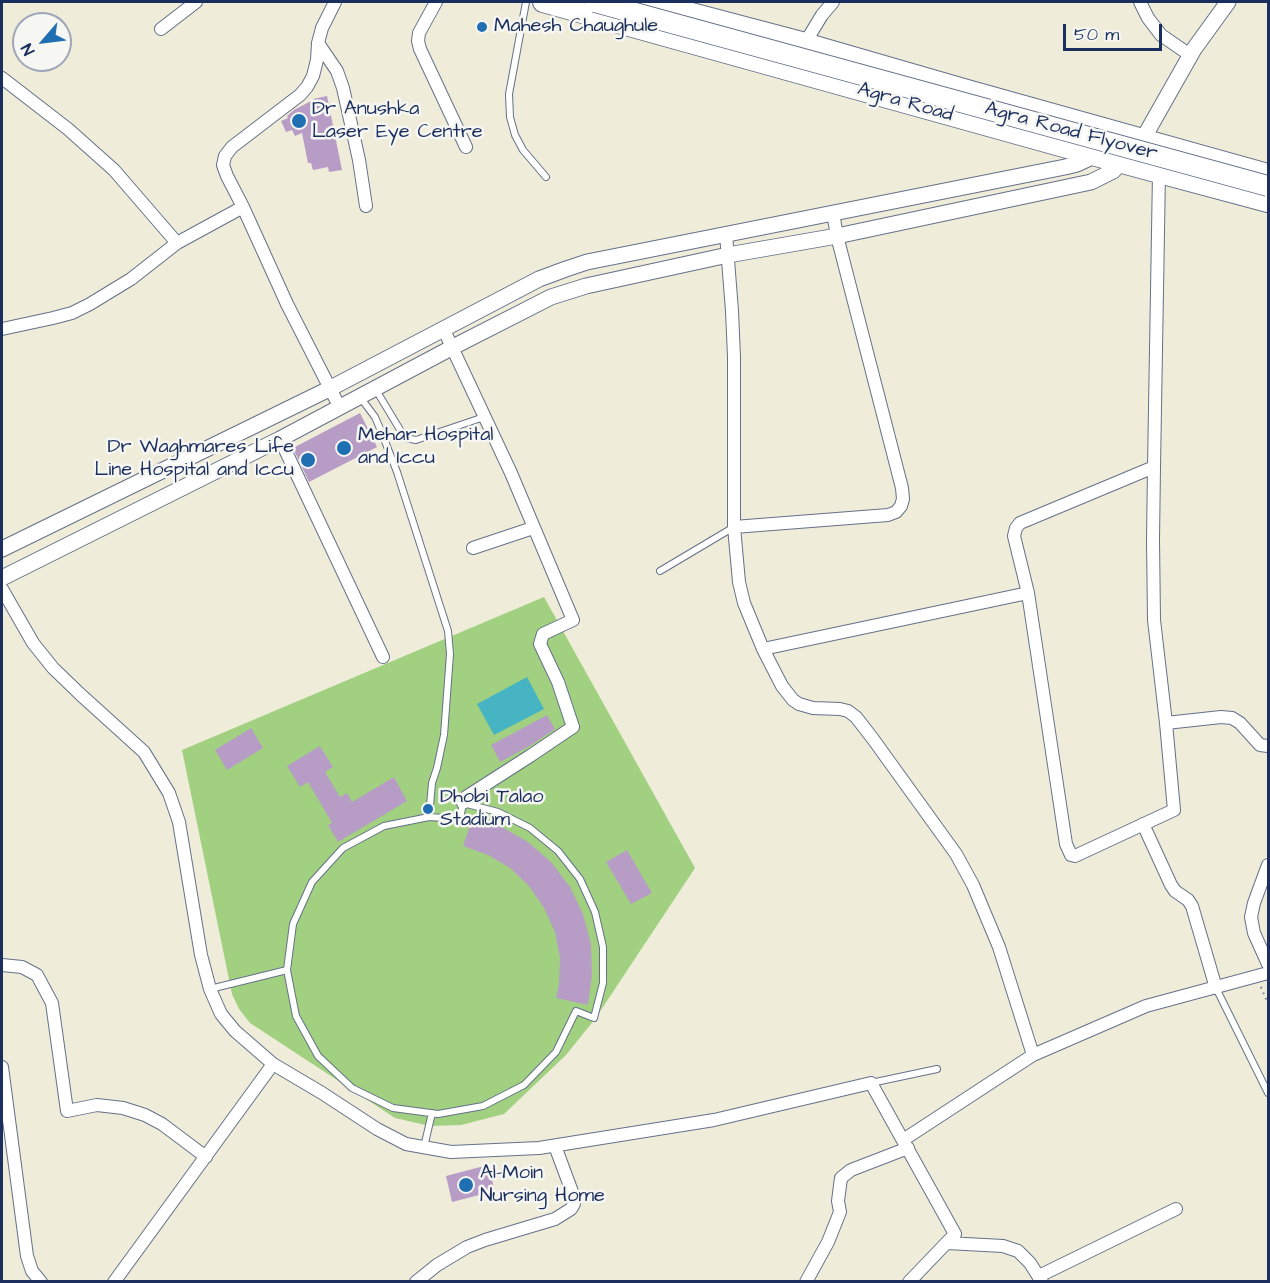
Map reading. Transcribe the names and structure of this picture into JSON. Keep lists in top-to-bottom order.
{
  "streets": {
    "highway": ["Agra Road", "Agra Road Flyover"]
  },
  "places": [
    "Mahesh Chaughule",
    "Dr Anushka Laser Eye Centre",
    "Mehar Hospital and Iccu",
    "Dr Waghmares Life Line Hospital and Iccu",
    "Dhobi Talao Stadium",
    "Al-Moin Nursing Home"
  ],
  "scale_bar": "50 m",
  "north": "bottom left"
}
